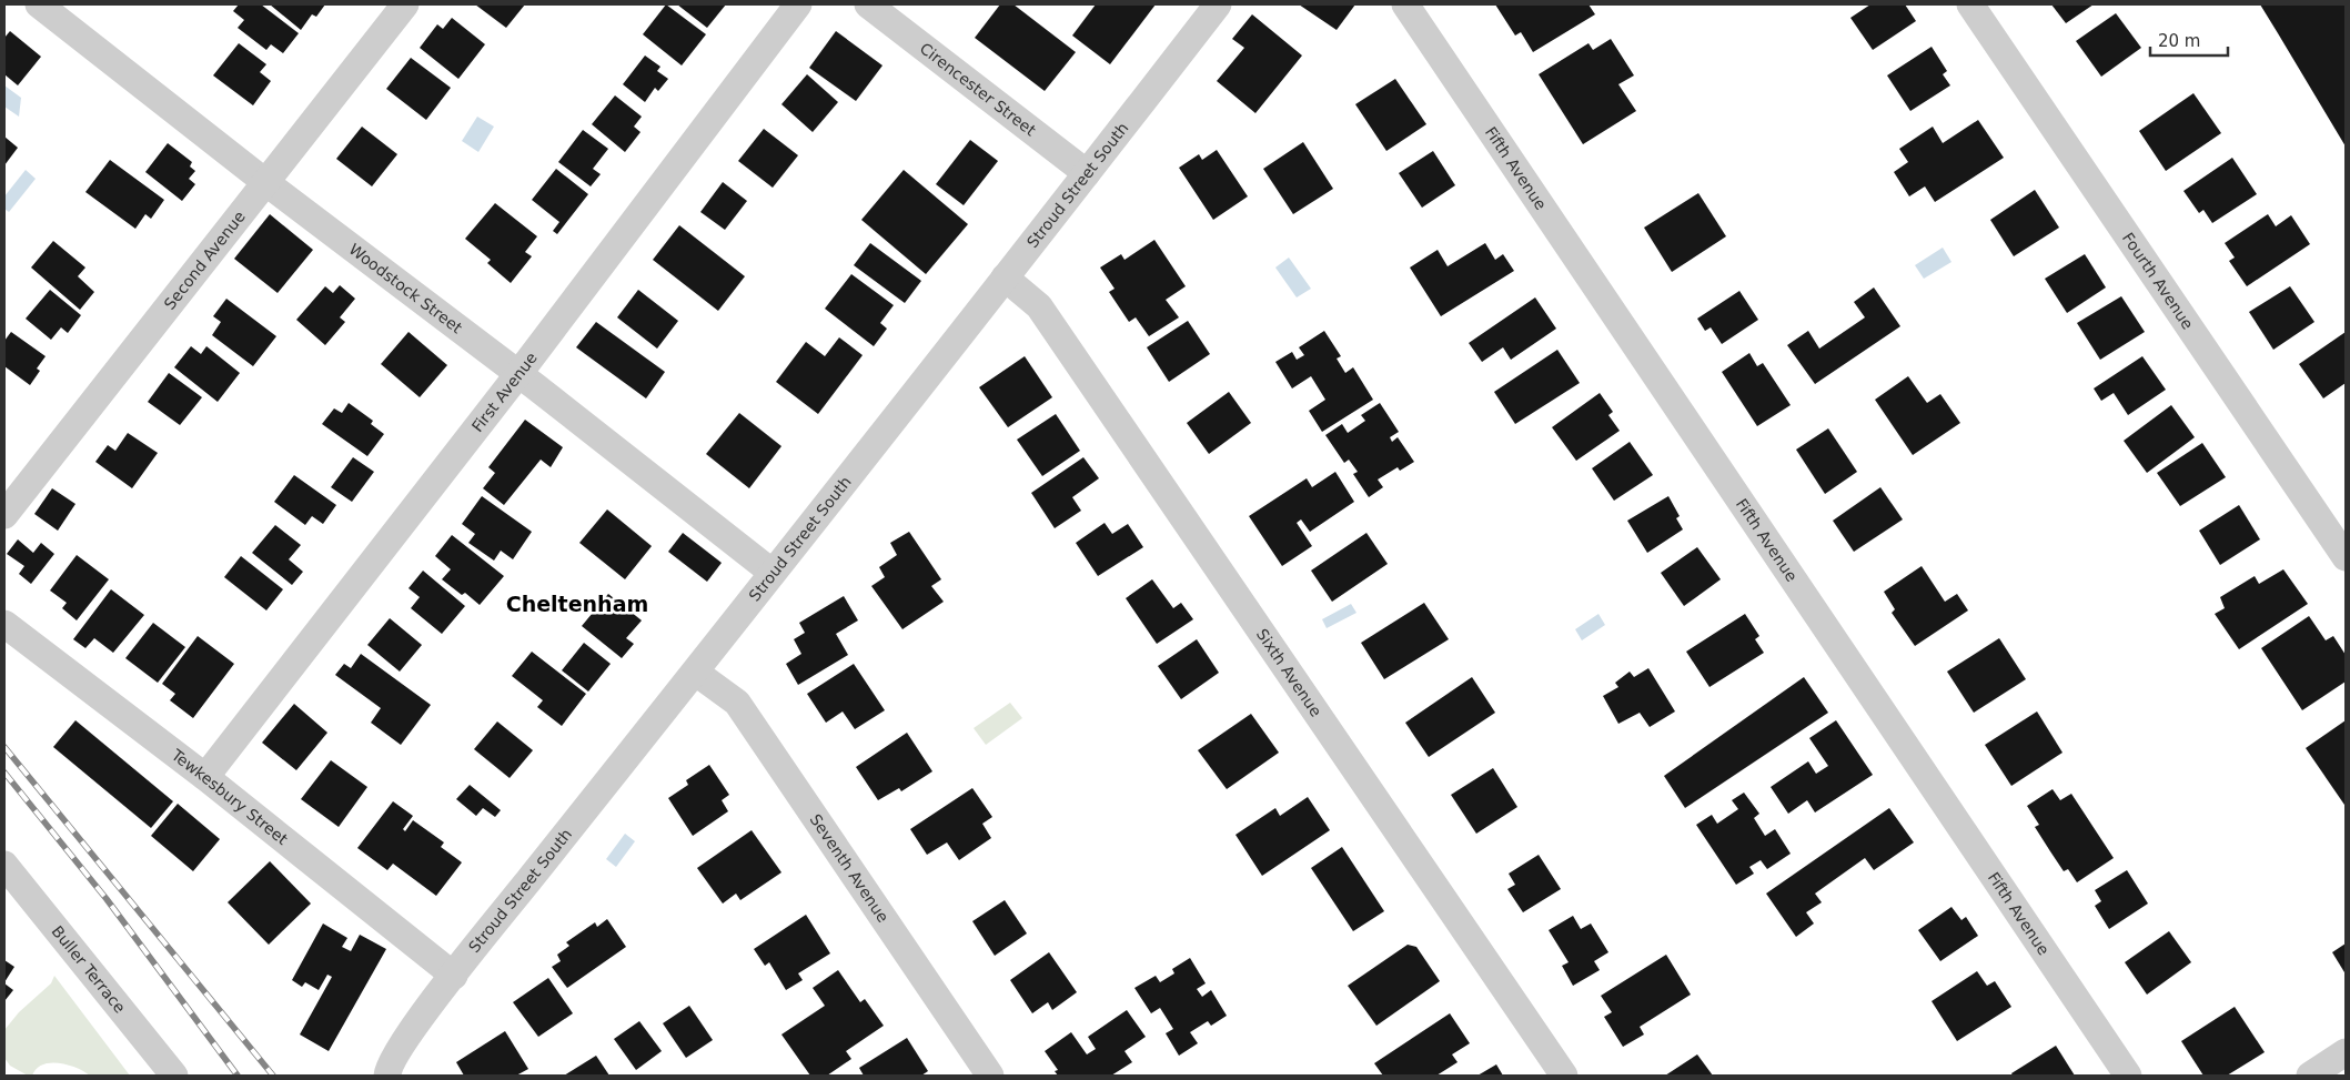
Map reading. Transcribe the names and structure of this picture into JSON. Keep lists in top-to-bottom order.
{
  "streets": {
    "street": [
      "Cirencester Street",
      "Fifth Avenue",
      "Stroud Street South",
      "Second Avenue",
      "Fourth Avenue",
      "Woodstock Street",
      "First Avenue",
      "Sixth Avenue",
      "Tewkesbury Street",
      "Seventh Avenue",
      "Buller Terrace"
    ]
  },
  "crossings": [
    ["Cirencester Street", "Stroud Street South"],
    ["Stroud Street South", "Woodstock Street"],
    ["Stroud Street South", "Sixth Avenue"],
    ["Stroud Street South", "Tewkesbury Street"],
    ["Stroud Street South", "Seventh Avenue"],
    ["Second Avenue", "Woodstock Street"],
    ["Woodstock Street", "First Avenue"],
    ["First Avenue", "Tewkesbury Street"]
  ],
  "districts": ["Cheltenham"],
  "scale_bar": "20 m"
}
